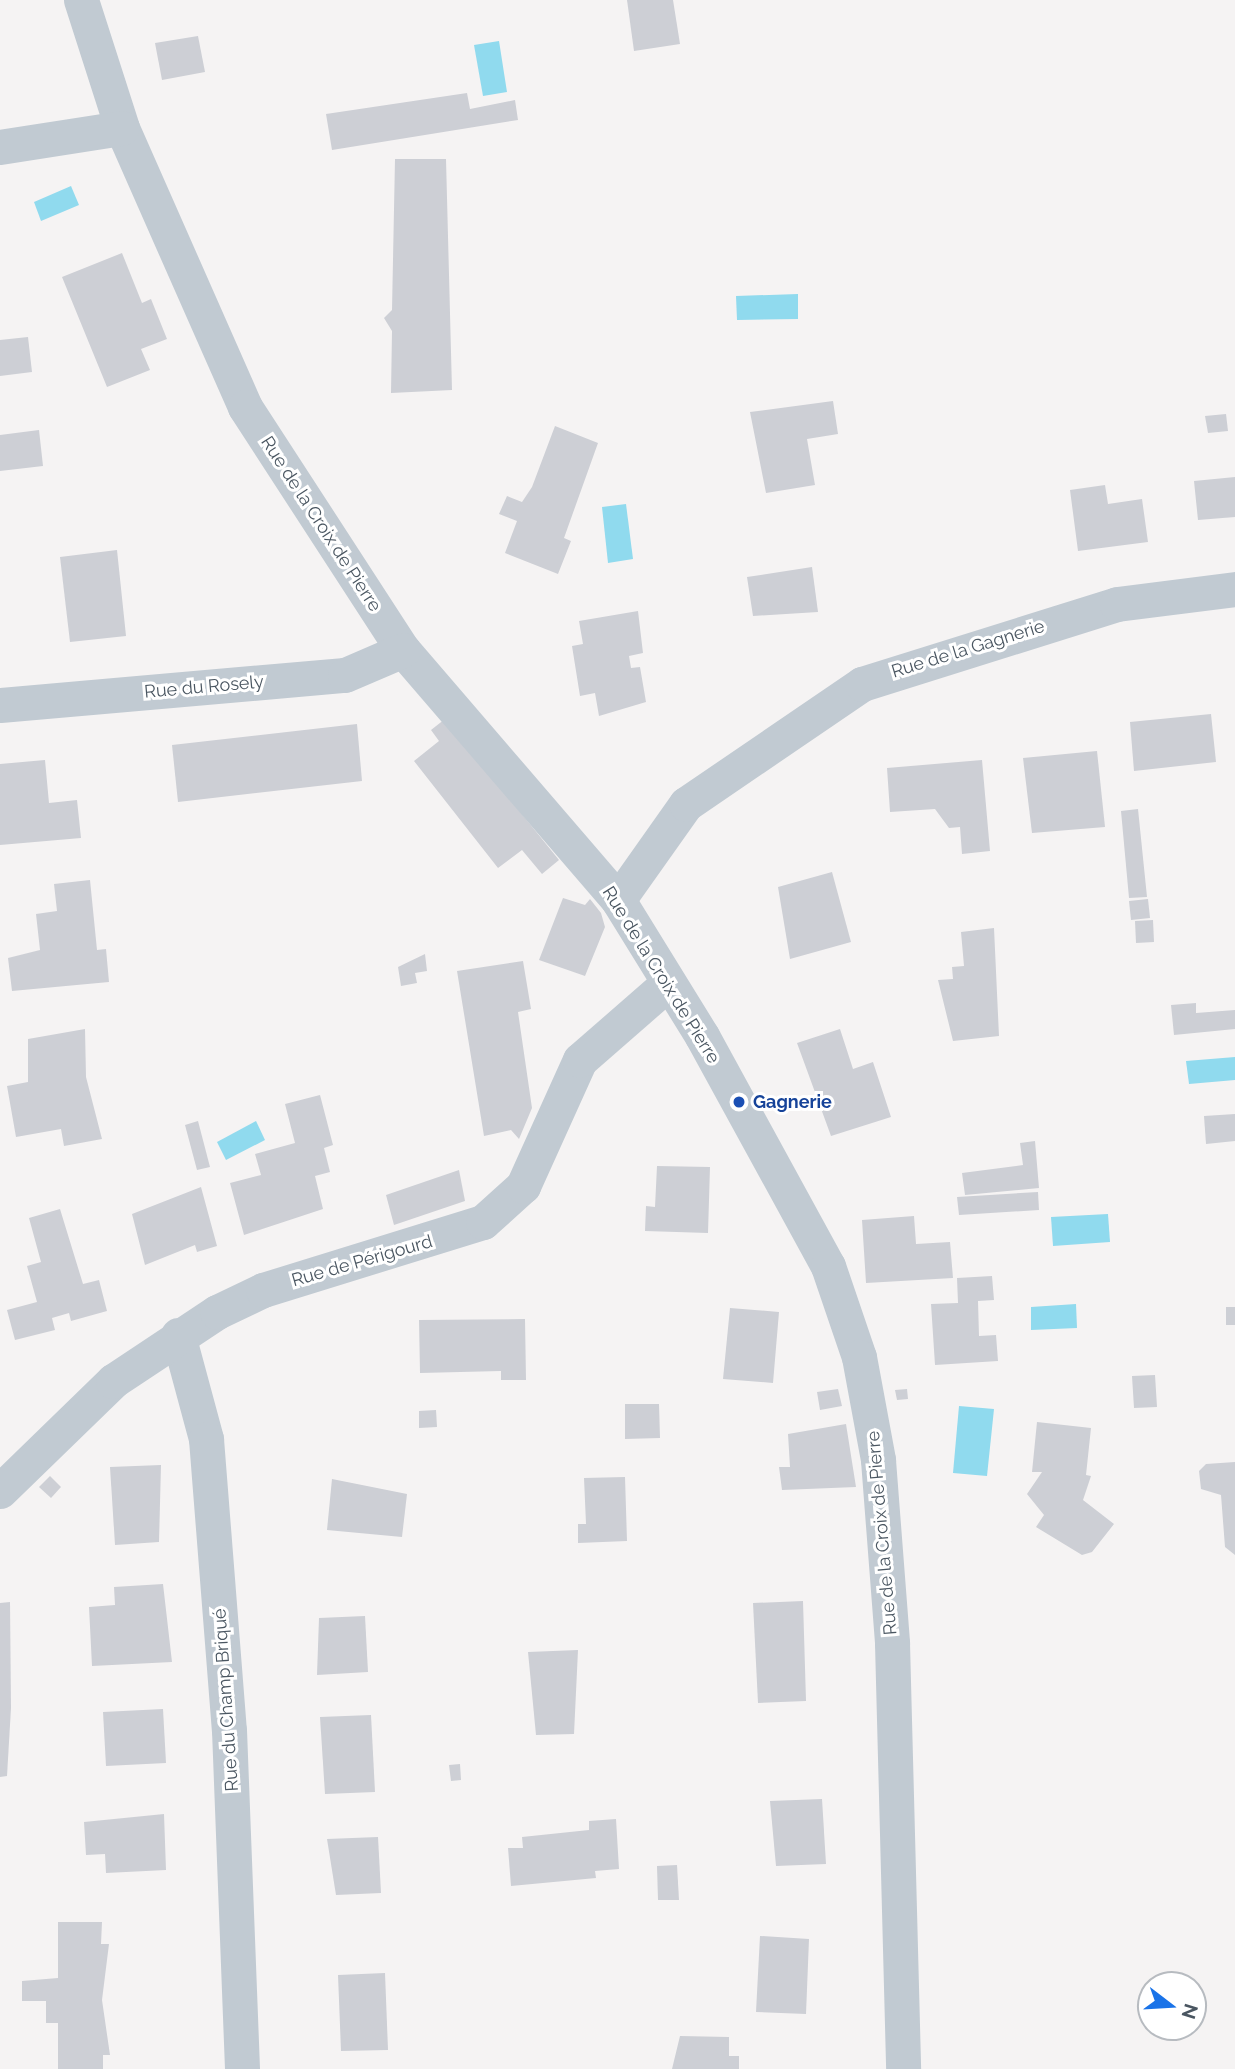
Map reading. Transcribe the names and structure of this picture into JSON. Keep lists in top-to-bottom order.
{
  "streets": {
    "street": [
      "Rue de la Croix de Pierre",
      "Rue de la Gagnerie",
      "Rue du Rosely",
      "Rue de Périgourd",
      "Rue du Champ Briqué"
    ]
  },
  "crossings": [
    ["Rue de la Croix de Pierre", "Rue de la Gagnerie"],
    ["Rue de la Croix de Pierre", "Rue du Rosely"],
    ["Rue de la Croix de Pierre", "Rue de Périgourd"],
    ["Rue de Périgourd", "Rue du Champ Briqué"]
  ],
  "places": ["Gagnerie"],
  "north": "right"
}
